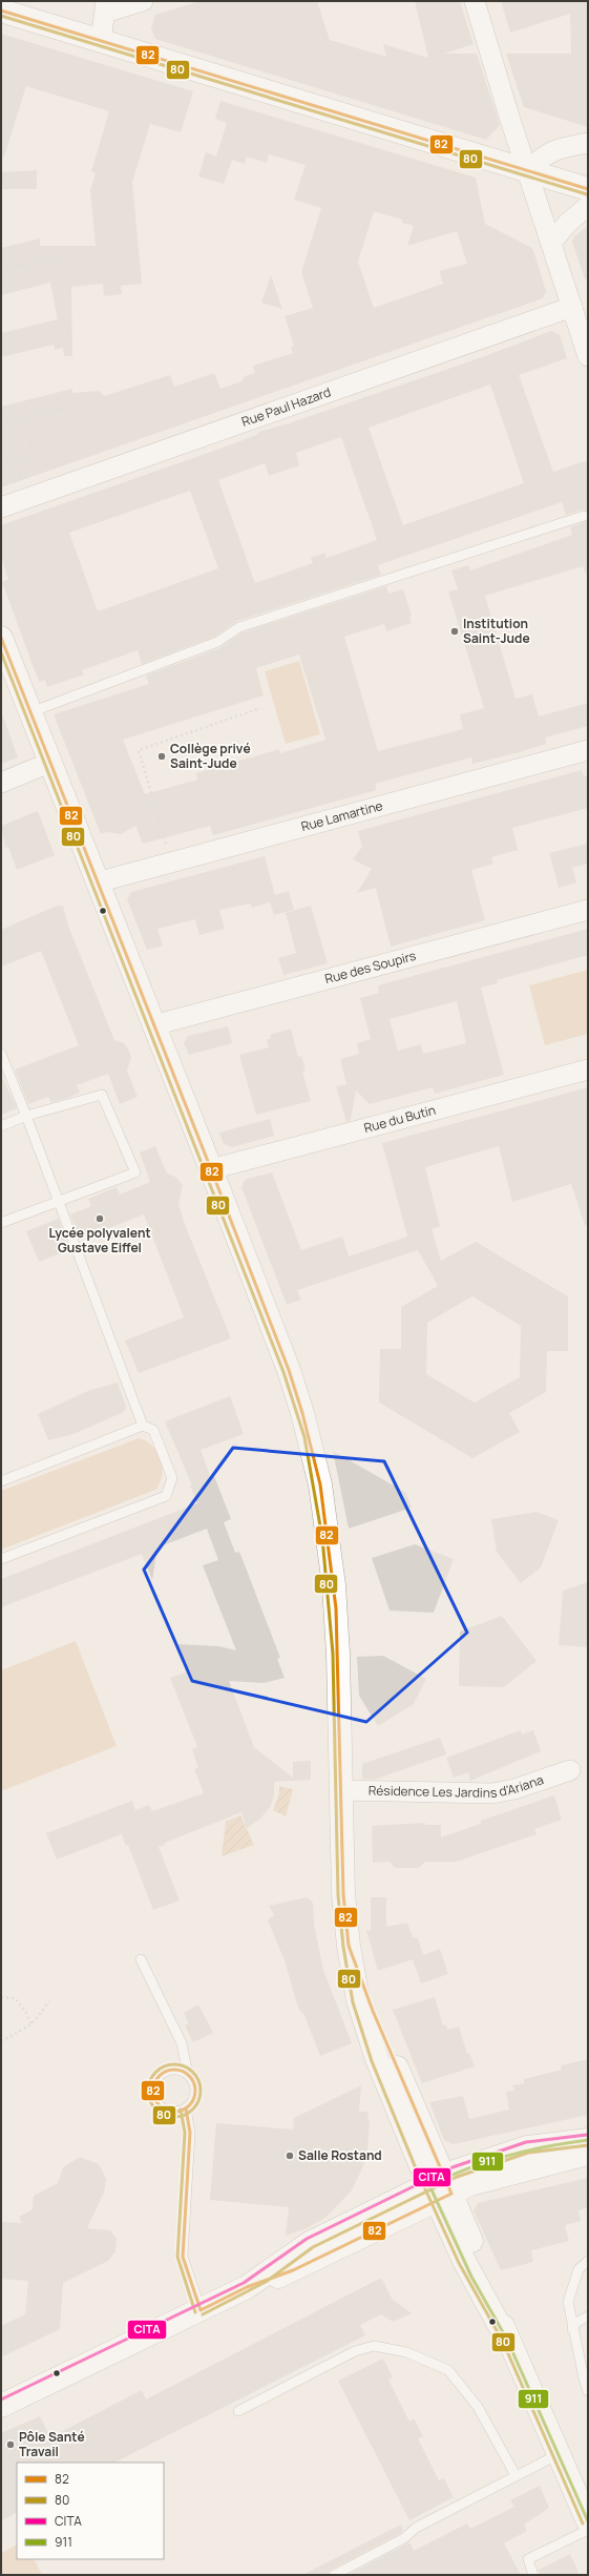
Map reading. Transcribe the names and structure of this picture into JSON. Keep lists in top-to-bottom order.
{
  "streets": {
    "street": [
      "Rue Paul Hazard",
      "Rue Lamartine",
      "Rue des Soupirs",
      "Rue du Butin",
      "Résidence Les Jardins d'Ariana"
    ]
  },
  "places": [
    "Institution Saint-Jude",
    "Collège privé Saint-Jude",
    "Lycée polyvalent Gustave Eiffel",
    "Salle Rostand",
    "Pôle Santé Travail"
  ],
  "lines": [
    "transit line 82",
    "transit line 80",
    "transit line CITA",
    "transit line 911"
  ],
  "legend": [
    "82",
    "80",
    "CITA",
    "911"
  ]
}
